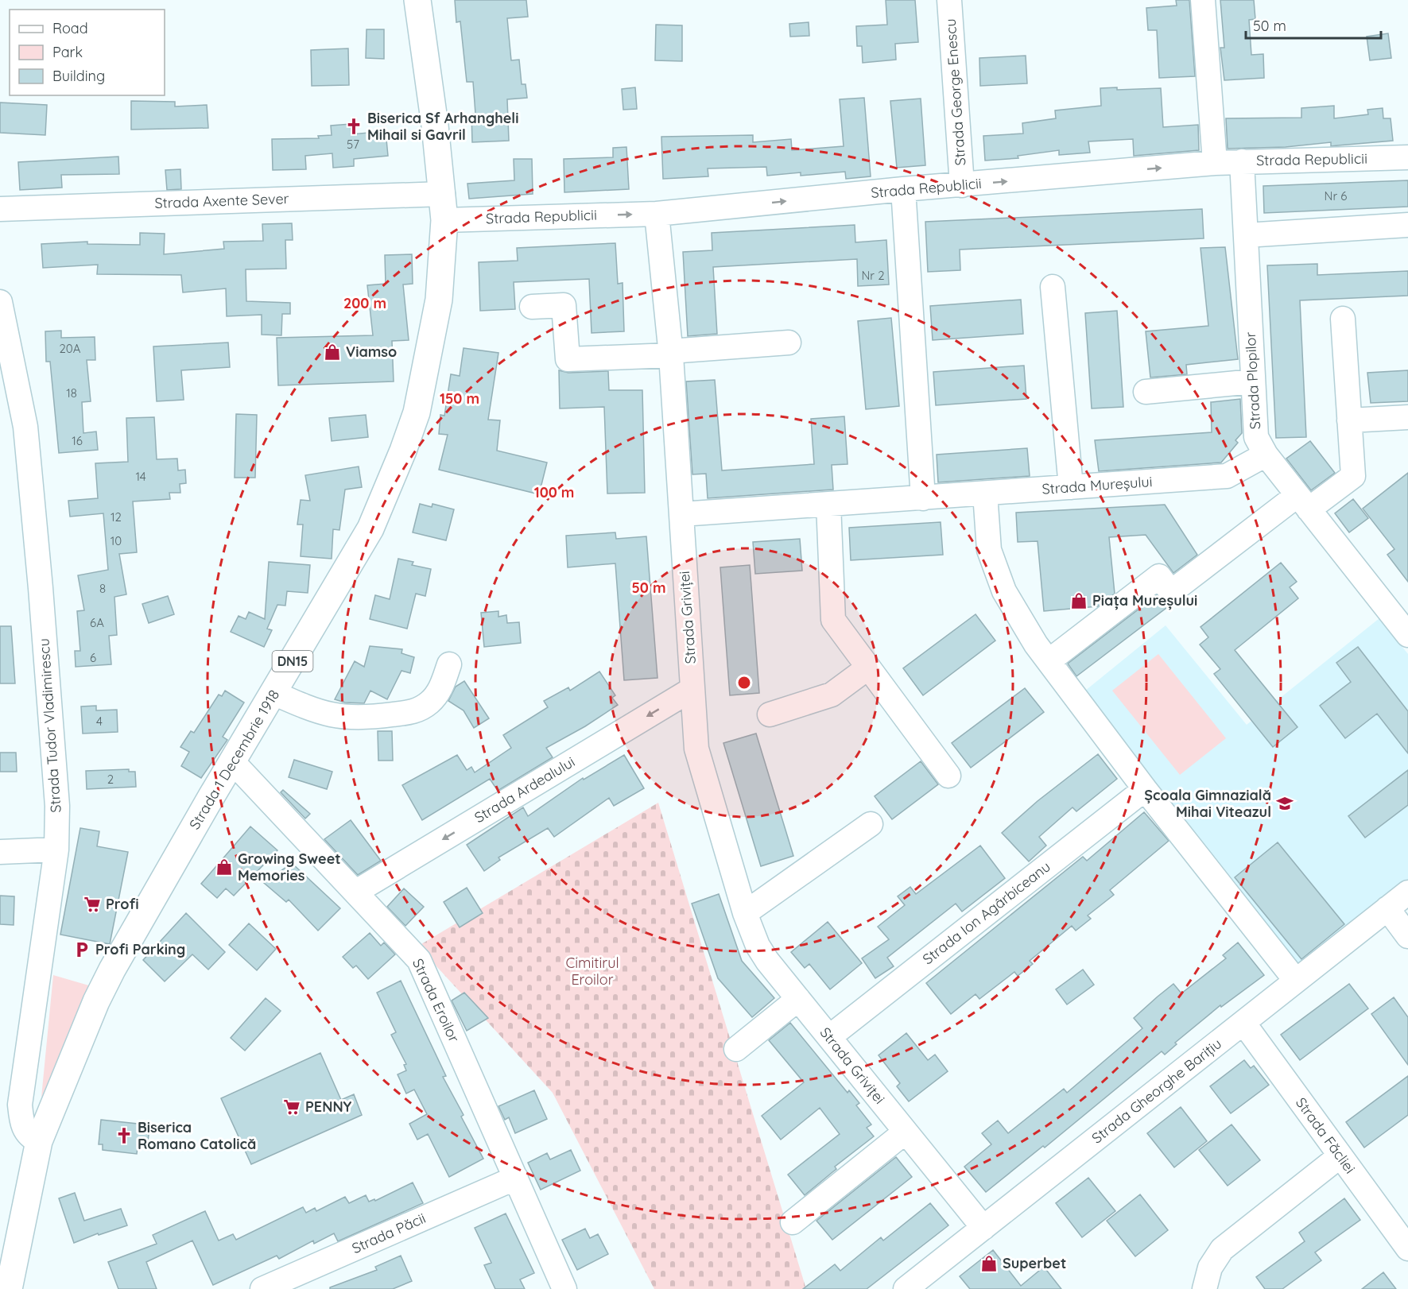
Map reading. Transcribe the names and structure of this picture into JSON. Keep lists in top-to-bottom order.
{
  "streets": {
    "main road": ["DN15", "Strada 1 Decembrie 1918"],
    "street": [
      "Strada George Enescu",
      "Strada Republicii",
      "Strada Axente Sever",
      "Strada Plopilor",
      "Strada Mureșului",
      "Strada Griviței",
      "Strada Tudor Vladimirescu",
      "Strada Ardealului",
      "Strada Ion Agârbiceanu",
      "Strada Eroilor",
      "Strada Gheorghe Barițiu",
      "Strada Făcliei",
      "Strada Păcii"
    ]
  },
  "crossings": [
    ["Strada George Enescu", "Strada Republicii"],
    ["Strada Republicii", "Strada Plopilor"],
    ["Strada Republicii", "Strada Griviței"],
    ["Strada Republicii", "Strada 1 Decembrie 1918"],
    ["Strada Axente Sever", "Strada 1 Decembrie 1918"],
    ["Strada Plopilor", "Strada Mureșului"],
    ["Strada Mureșului", "Strada Griviței"],
    ["Strada Griviței", "Strada Ardealului"],
    ["Strada Griviței", "Strada Ion Agârbiceanu"],
    ["Strada Griviței", "Strada Gheorghe Barițiu"],
    ["Strada Tudor Vladimirescu", "Strada 1 Decembrie 1918"],
    ["Strada 1 Decembrie 1918", "Strada Eroilor"],
    ["Strada Ardealului", "Strada Eroilor"],
    ["Strada Eroilor", "Strada Păcii"],
    ["Strada Gheorghe Barițiu", "Strada Făcliei"]
  ],
  "one_way": ["Strada Republicii", "Strada Ardealului"],
  "parks": ["Cimitirul Eroilor"],
  "places": {
    "church": ["Biserica Sf Arhangheli Mihail si Gavril", "Biserica Romano Catolică"],
    "shop": [
      "Viamso",
      "Piața Mureșului",
      "Growing Sweet Memories",
      "Superbet"
    ],
    "school or university": ["Școala Gimnazială Mihai Viteazul"],
    "supermarket": ["Profi", "PENNY"],
    "parking": ["Profi Parking"]
  },
  "house_numbers": [
    "57",
    "Nr 6",
    "Nr 2",
    "20A",
    "18",
    "16",
    "14",
    "12",
    "10",
    "8",
    "6A",
    "6",
    "4",
    "2"
  ],
  "legend": ["Road", "Park", "Building"],
  "scale_bar": "50 m",
  "rings": [
    "200 m",
    "150 m",
    "100 m",
    "50 m"
  ]
}
